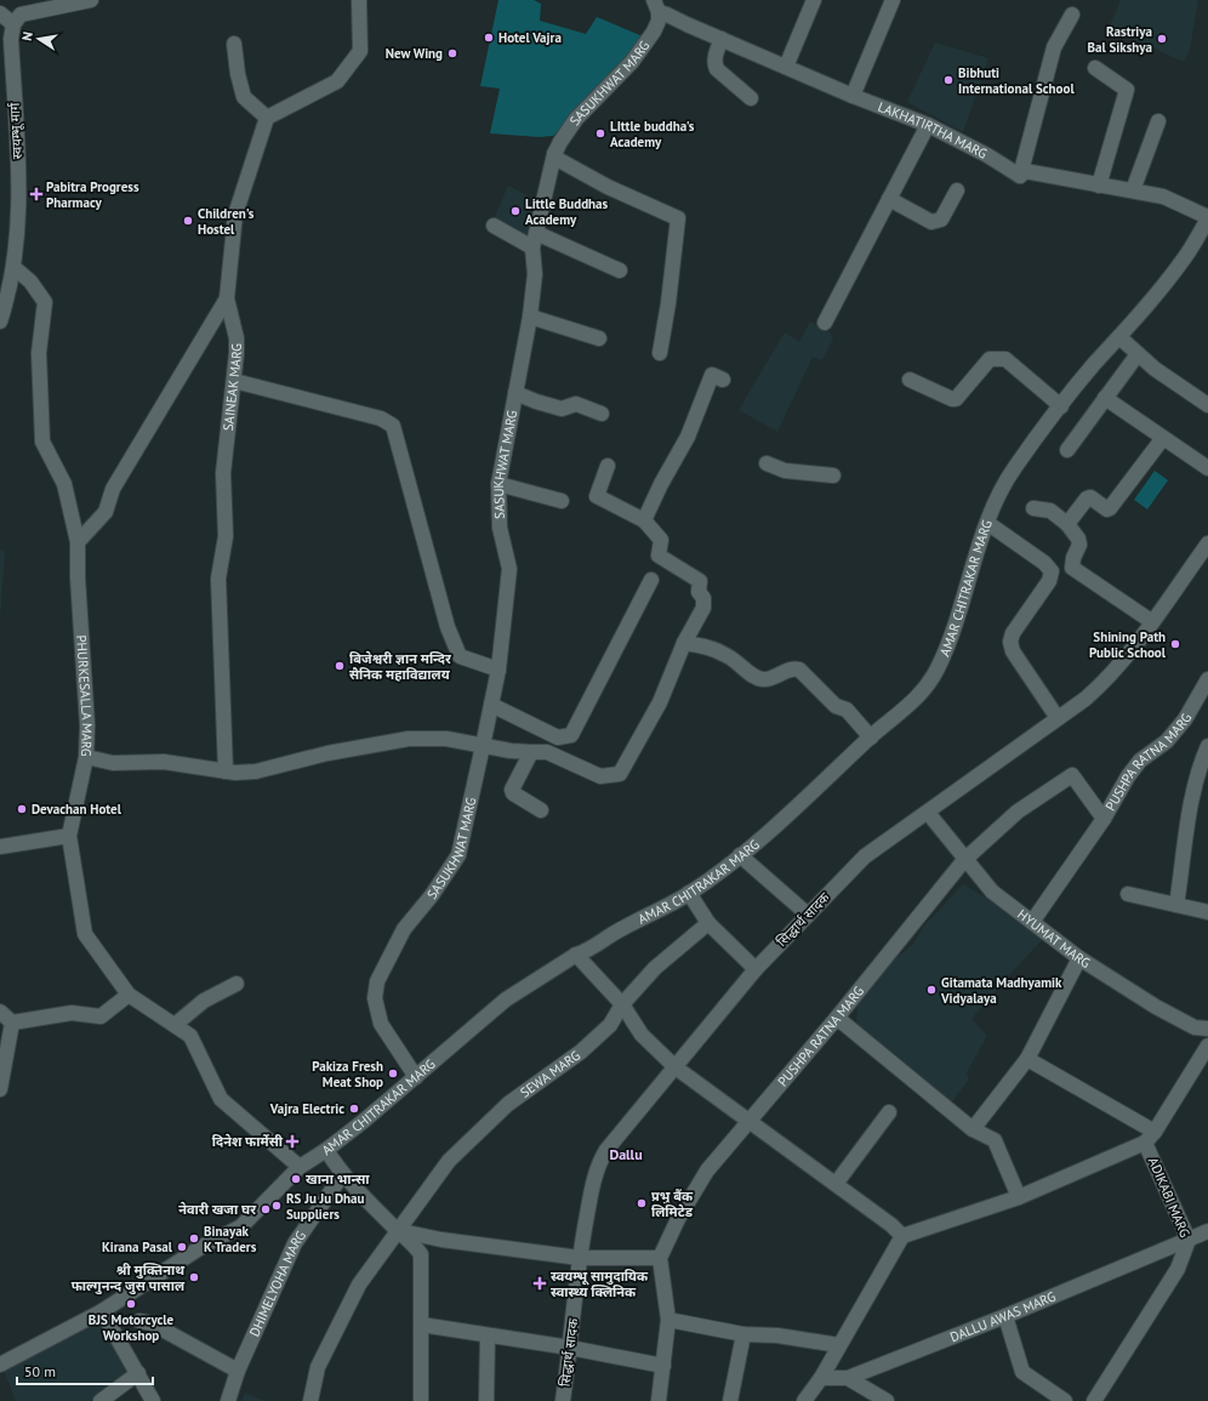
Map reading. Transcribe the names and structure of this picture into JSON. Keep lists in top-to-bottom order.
{
  "streets": {
    "street": [
      "SASUKHWAT MARG",
      "LAKHATIRTHA MARG",
      "स्वयम्भू मार्ग",
      "SAINEAK MARG",
      "AMAR CHITRAKAR MARG",
      "PHURKESALLA MARG",
      "PUSHPA RATNA MARG",
      "सिद्धार्थ सादक",
      "HYUMAT MARG",
      "SEWA MARG",
      "ADIKABI MARG",
      "DHIMELYOHA MARG",
      "DALLU AWAS MARG"
    ]
  },
  "crossings": [
    ["SASUKHWAT MARG", "LAKHATIRTHA MARG"],
    ["SASUKHWAT MARG", "AMAR CHITRAKAR MARG"],
    ["स्वयम्भू मार्ग", "PHURKESALLA MARG"],
    ["AMAR CHITRAKAR MARG", "PHURKESALLA MARG"],
    ["PUSHPA RATNA MARG", "HYUMAT MARG"],
    ["सिद्धार्थ सादक", "HYUMAT MARG"],
    ["ADIKABI MARG", "DALLU AWAS MARG"]
  ],
  "districts": ["Dallu"],
  "places": {
    "other": [
      "Hotel Vajra",
      "Rastriya Bal Sikshya",
      "New Wing",
      "Bibhuti International School",
      "LIttle buddha's Academy",
      "Little Buddhas Academy",
      "Children's Hostel",
      "Shining Path Public School",
      "बिजेश्वरी ज्ञान मन्दिर सैनिक महाविद्यालय",
      "Devachan Hotel",
      "Gitamata Madhyamik Vidyalaya",
      "Pakiza Fresh Meat Shop",
      "Vajra Electric",
      "खाना भान्सा",
      "प्रभु बैंक लिमिटेड",
      "RS Ju Ju Dhau Suppliers",
      "नेवारी खजा घर",
      "Binayak K Traders",
      "Kirana Pasal",
      "श्री मुक्तिनाथ फाल्गुनन्द जुस पासाल",
      "BJS Motorcycle Workshop"
    ],
    "health": ["Pabitra Progress Pharmacy", "दिनेश फार्मेसी", "स्वयम्भू सामुदायिक स्वास्थ्य क्लिनिक"]
  },
  "scale_bar": "50 m",
  "north": "left"
}
